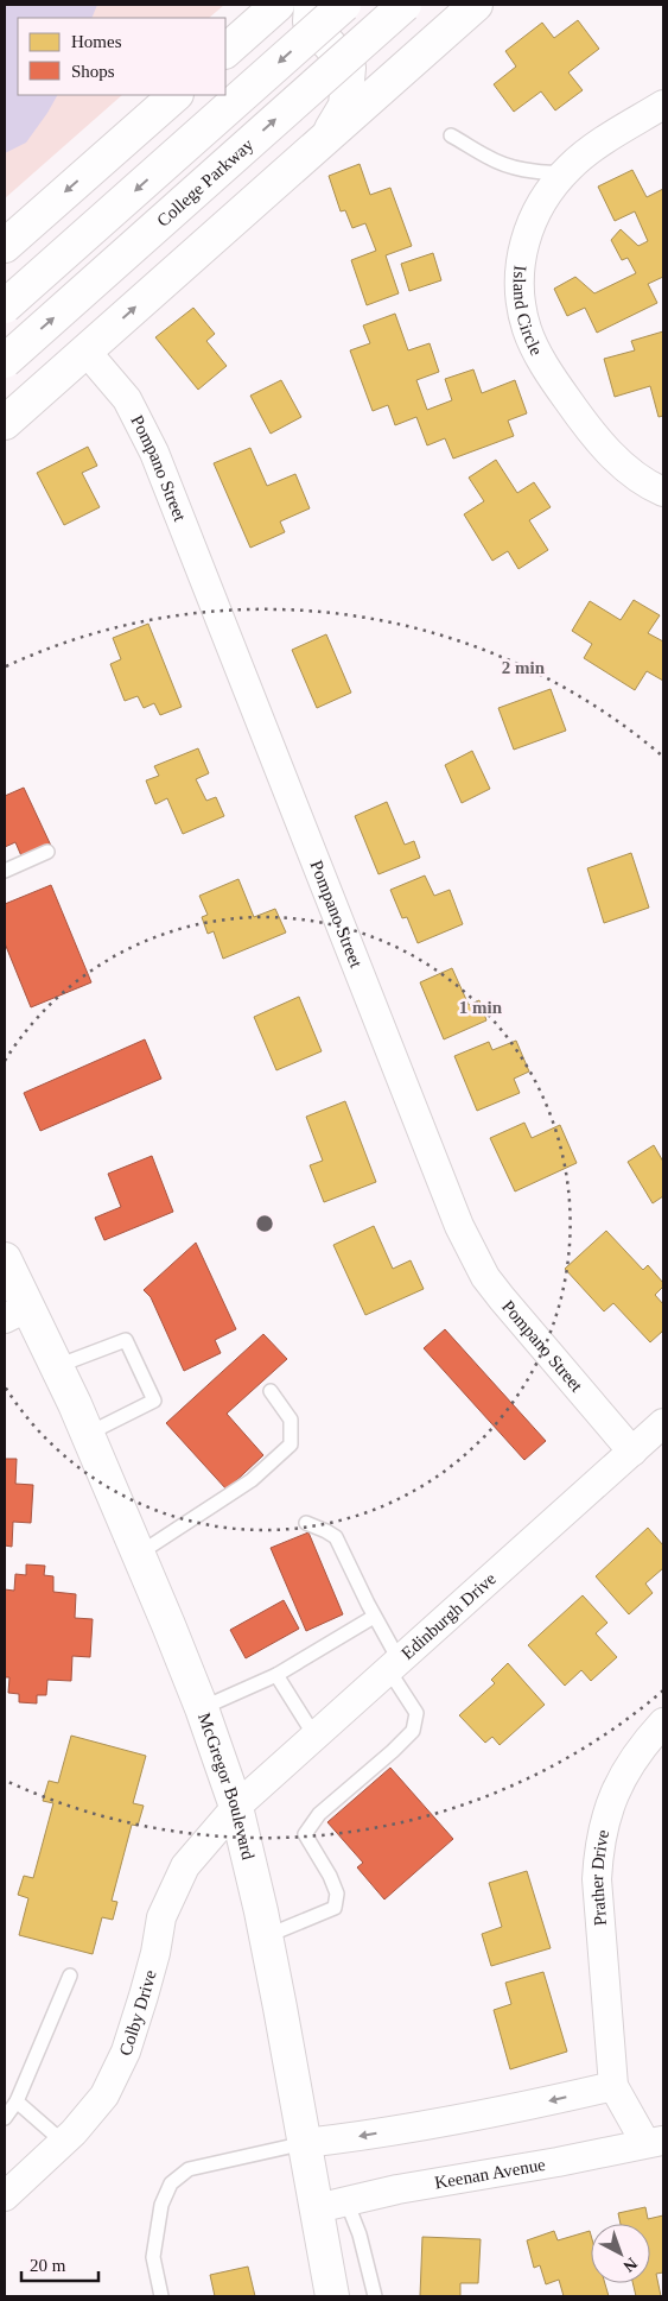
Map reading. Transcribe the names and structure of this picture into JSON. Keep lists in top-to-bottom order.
{
  "streets": {
    "main road": ["College Parkway", "McGregor Boulevard"],
    "street": [
      "Island Circle",
      "Pompano Street",
      "Edinburgh Drive",
      "Prather Drive",
      "Colby Drive",
      "Keenan Avenue"
    ]
  },
  "crossings": [
    ["Pompano Street", "Edinburgh Drive"],
    ["Edinburgh Drive", "McGregor Boulevard"],
    ["Edinburgh Drive", "Colby Drive"],
    ["McGregor Boulevard", "Colby Drive"],
    ["McGregor Boulevard", "Keenan Avenue"],
    ["Prather Drive", "Keenan Avenue"]
  ],
  "legend": ["Homes", "Shops"],
  "scale_bar": "20 m",
  "north": "bottom right",
  "rings": ["2 min", "1 min"]
}
